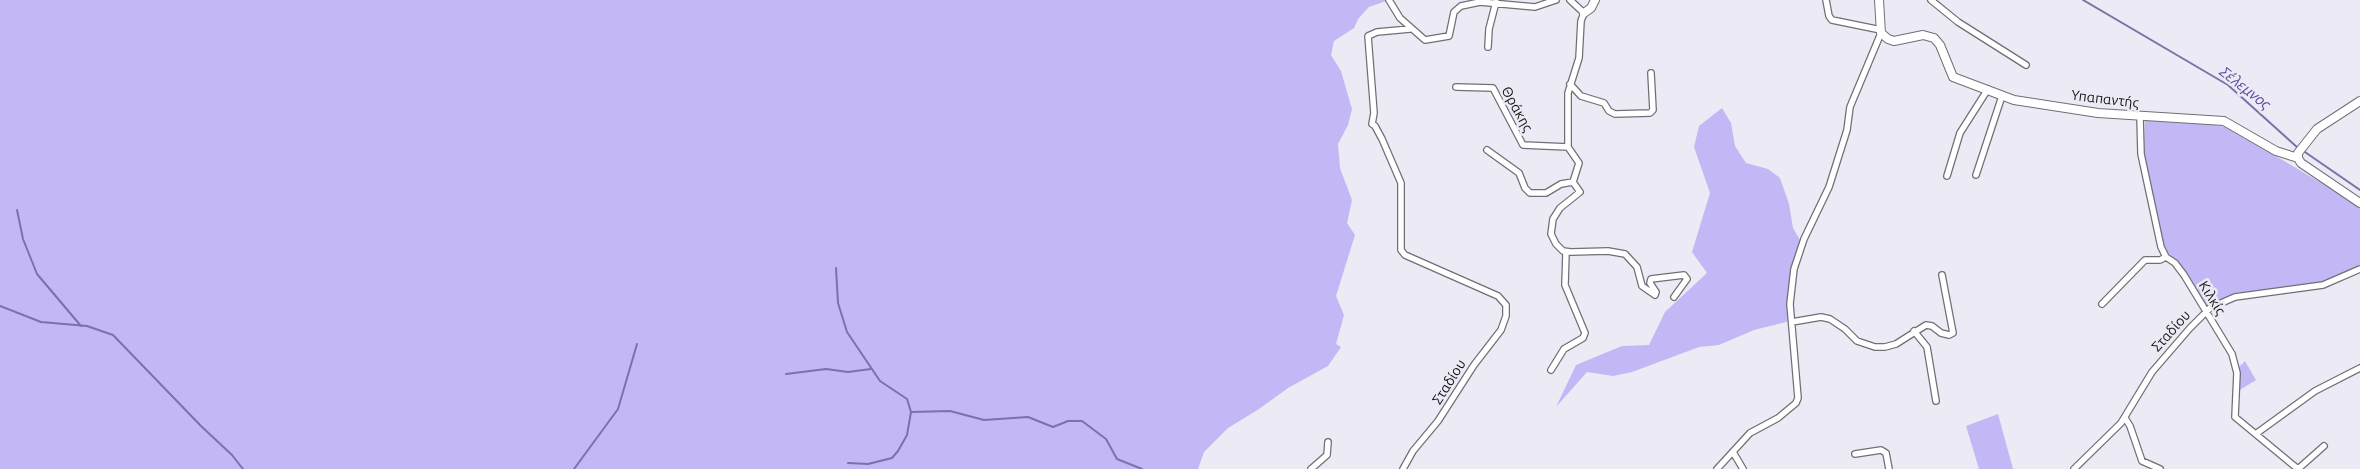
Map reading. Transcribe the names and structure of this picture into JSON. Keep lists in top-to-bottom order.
{
  "streets": {
    "street": [
      "Υπαπαντής",
      "Θράκης",
      "Κιλκίς",
      "Σταδίου"
    ]
  },
  "crossings": [
    ["Υπαπαντής", "Κιλκίς"],
    ["Κιλκίς", "Σταδίου"]
  ],
  "water": ["Σέλεμνος"]
}
